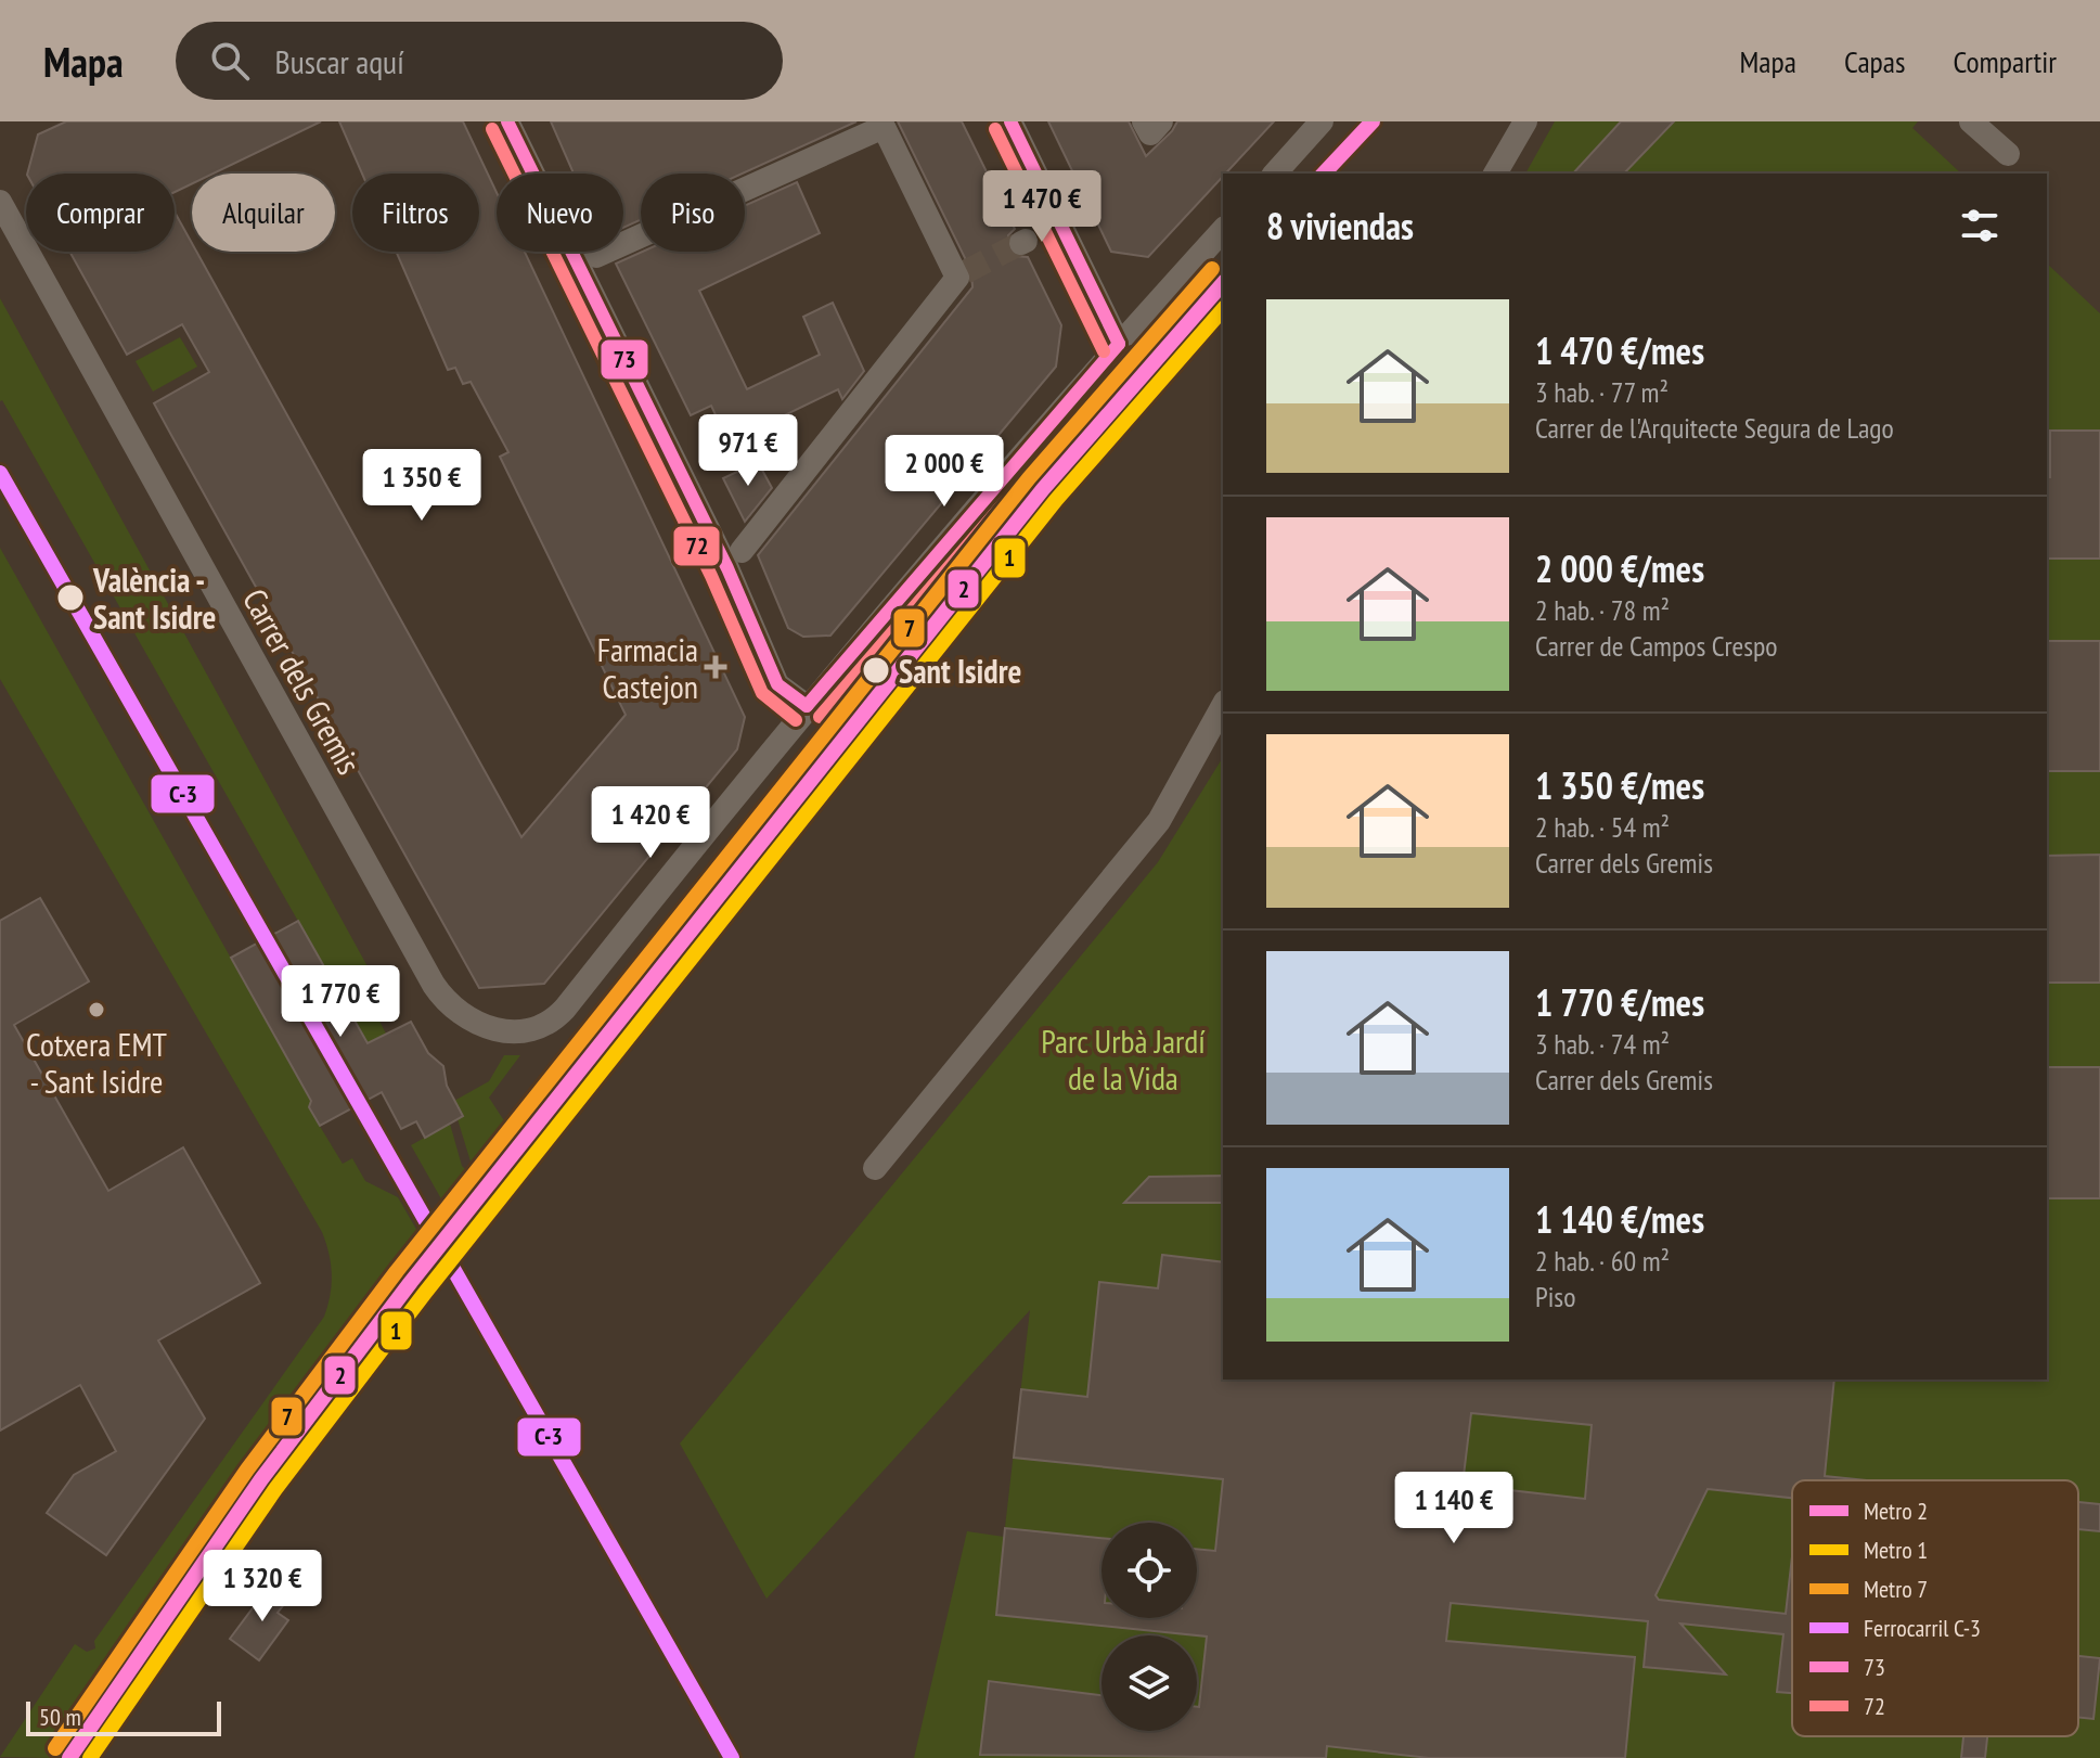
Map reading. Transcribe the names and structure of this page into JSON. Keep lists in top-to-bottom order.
{
  "streets": {
    "street": ["Carrer dels Gremis"]
  },
  "parks": ["Parc Urbà Jardí de la Vida"],
  "places": {
    "other": ["València - Sant Isidre", "Sant Isidre", "Cotxera EMT - Sant Isidre"],
    "health": ["Farmacia Castejon"]
  },
  "lines": [
    "metro line 2",
    "transit line 73",
    "transit line 72",
    "metro line 7",
    "metro line 1",
    "rail line C-3"
  ],
  "legend": [
    "Metro 2",
    "Metro 1",
    "Metro 7",
    "Ferrocarril C-3",
    "73",
    "72"
  ],
  "scale_bar": "50 m",
  "page": {
    "header": "Mapa",
    "search": "Buscar aquí",
    "nav": ["Mapa", "Capas", "Compartir"],
    "price": [
      "1 470 €",
      "971 €",
      "2 000 €",
      "1 350 €",
      "1 420 €",
      "1 770 €",
      "1 140 €",
      "1 320 €"
    ],
    "chip": [
      "Comprar",
      "Alquilar",
      "Filtros",
      "Nuevo",
      "Piso"
    ],
    "heading": "8 viviendas",
    "list": [
      {
        "name": "1 470 €/mes",
        "note": "3 hab. · 77 m² · Carrer de l'Arquitecte Segura de Lago"
      },
      {
        "name": "2 000 €/mes",
        "note": "2 hab. · 78 m² · Carrer de Campos Crespo"
      },
      {
        "name": "1 350 €/mes",
        "note": "2 hab. · 54 m² · Carrer dels Gremis"
      },
      {
        "name": "1 770 €/mes",
        "note": "3 hab. · 74 m² · Carrer dels Gremis"
      },
      {
        "name": "1 140 €/mes",
        "note": "2 hab. · 60 m² · Piso"
      }
    ],
    "scale": "50 m"
  }
}
